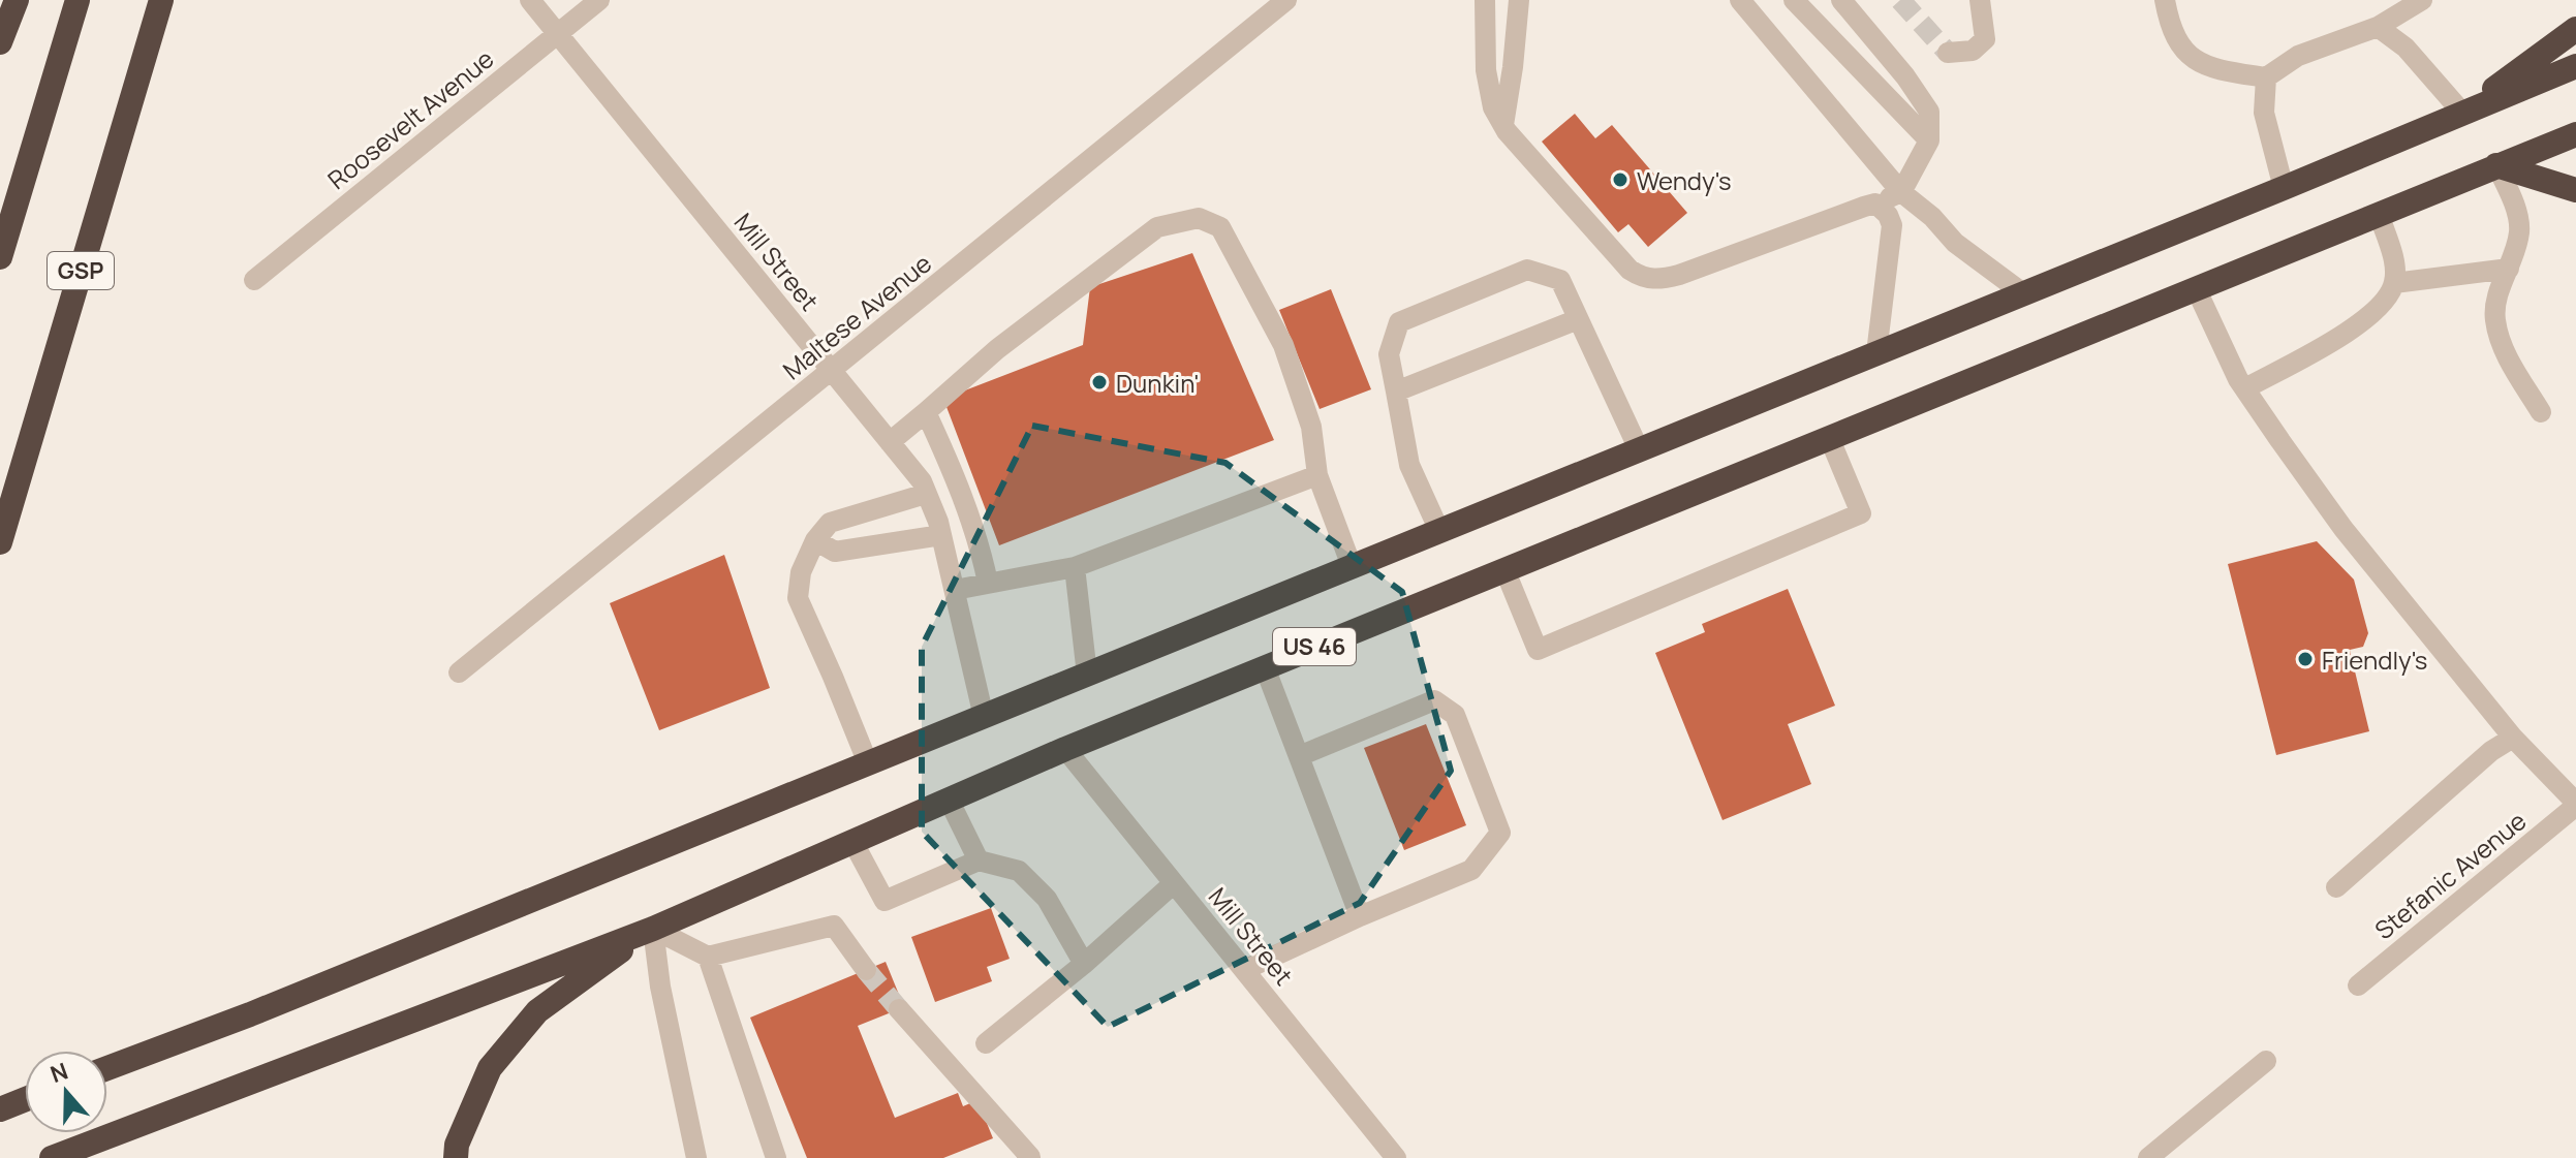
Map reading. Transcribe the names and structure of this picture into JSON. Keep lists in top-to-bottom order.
{
  "streets": {
    "highway": ["GSP", "US 46"],
    "street": [
      "Roosevelt Avenue",
      "Mill Street",
      "Maltese Avenue",
      "Stefanic Avenue"
    ]
  },
  "crossings": [
    ["Roosevelt Avenue", "Mill Street"],
    ["Mill Street", "Maltese Avenue"],
    ["Mill Street", "US 46"]
  ],
  "places": ["Wendy's", "Dunkin'", "Friendly's"],
  "north": "top"
}
